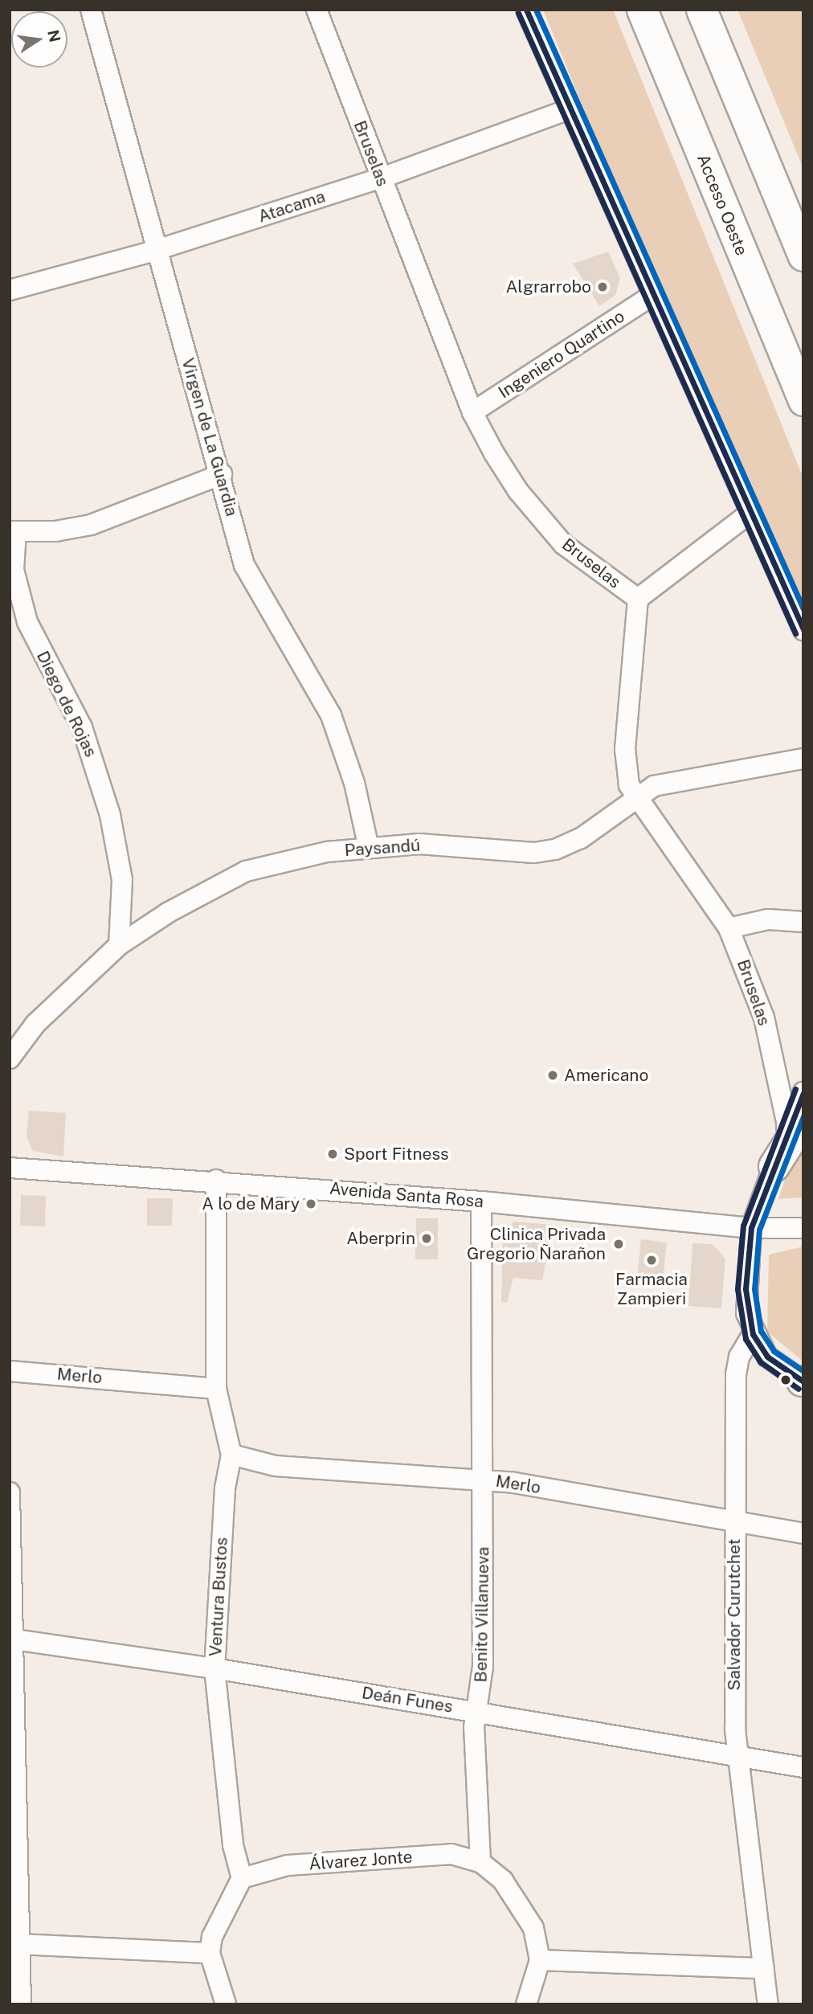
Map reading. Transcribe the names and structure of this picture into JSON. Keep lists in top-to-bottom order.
{
  "streets": {
    "highway": ["Acceso Oeste"],
    "street": [
      "Bruselas",
      "Atacama",
      "Ingeniero Quartino",
      "Virgen de La Guardia",
      "Diego de Rojas",
      "Paysandú",
      "Avenida Santa Rosa",
      "Merlo",
      "Ventura Bustos",
      "Benito Villanueva",
      "Salvador Curutchet",
      "Deán Funes",
      "Álvarez Jonte"
    ]
  },
  "crossings": [
    ["Bruselas", "Atacama"],
    ["Bruselas", "Ingeniero Quartino"],
    ["Bruselas", "Paysandú"],
    ["Atacama", "Virgen de La Guardia"],
    ["Virgen de La Guardia", "Paysandú"],
    ["Diego de Rojas", "Paysandú"],
    ["Avenida Santa Rosa", "Ventura Bustos"],
    ["Avenida Santa Rosa", "Benito Villanueva"],
    ["Merlo", "Ventura Bustos"],
    ["Merlo", "Benito Villanueva"],
    ["Merlo", "Salvador Curutchet"],
    ["Ventura Bustos", "Deán Funes"],
    ["Ventura Bustos", "Álvarez Jonte"],
    ["Benito Villanueva", "Deán Funes"],
    ["Benito Villanueva", "Álvarez Jonte"],
    ["Salvador Curutchet", "Deán Funes"]
  ],
  "places": [
    "Algrarrobo",
    "Americano",
    "Sport Fitness",
    "A lo de Mary",
    "Aberprin",
    "Clinica Privada Gregorio Ñarañon",
    "Farmacia Zampieri"
  ],
  "north": "right"
}
